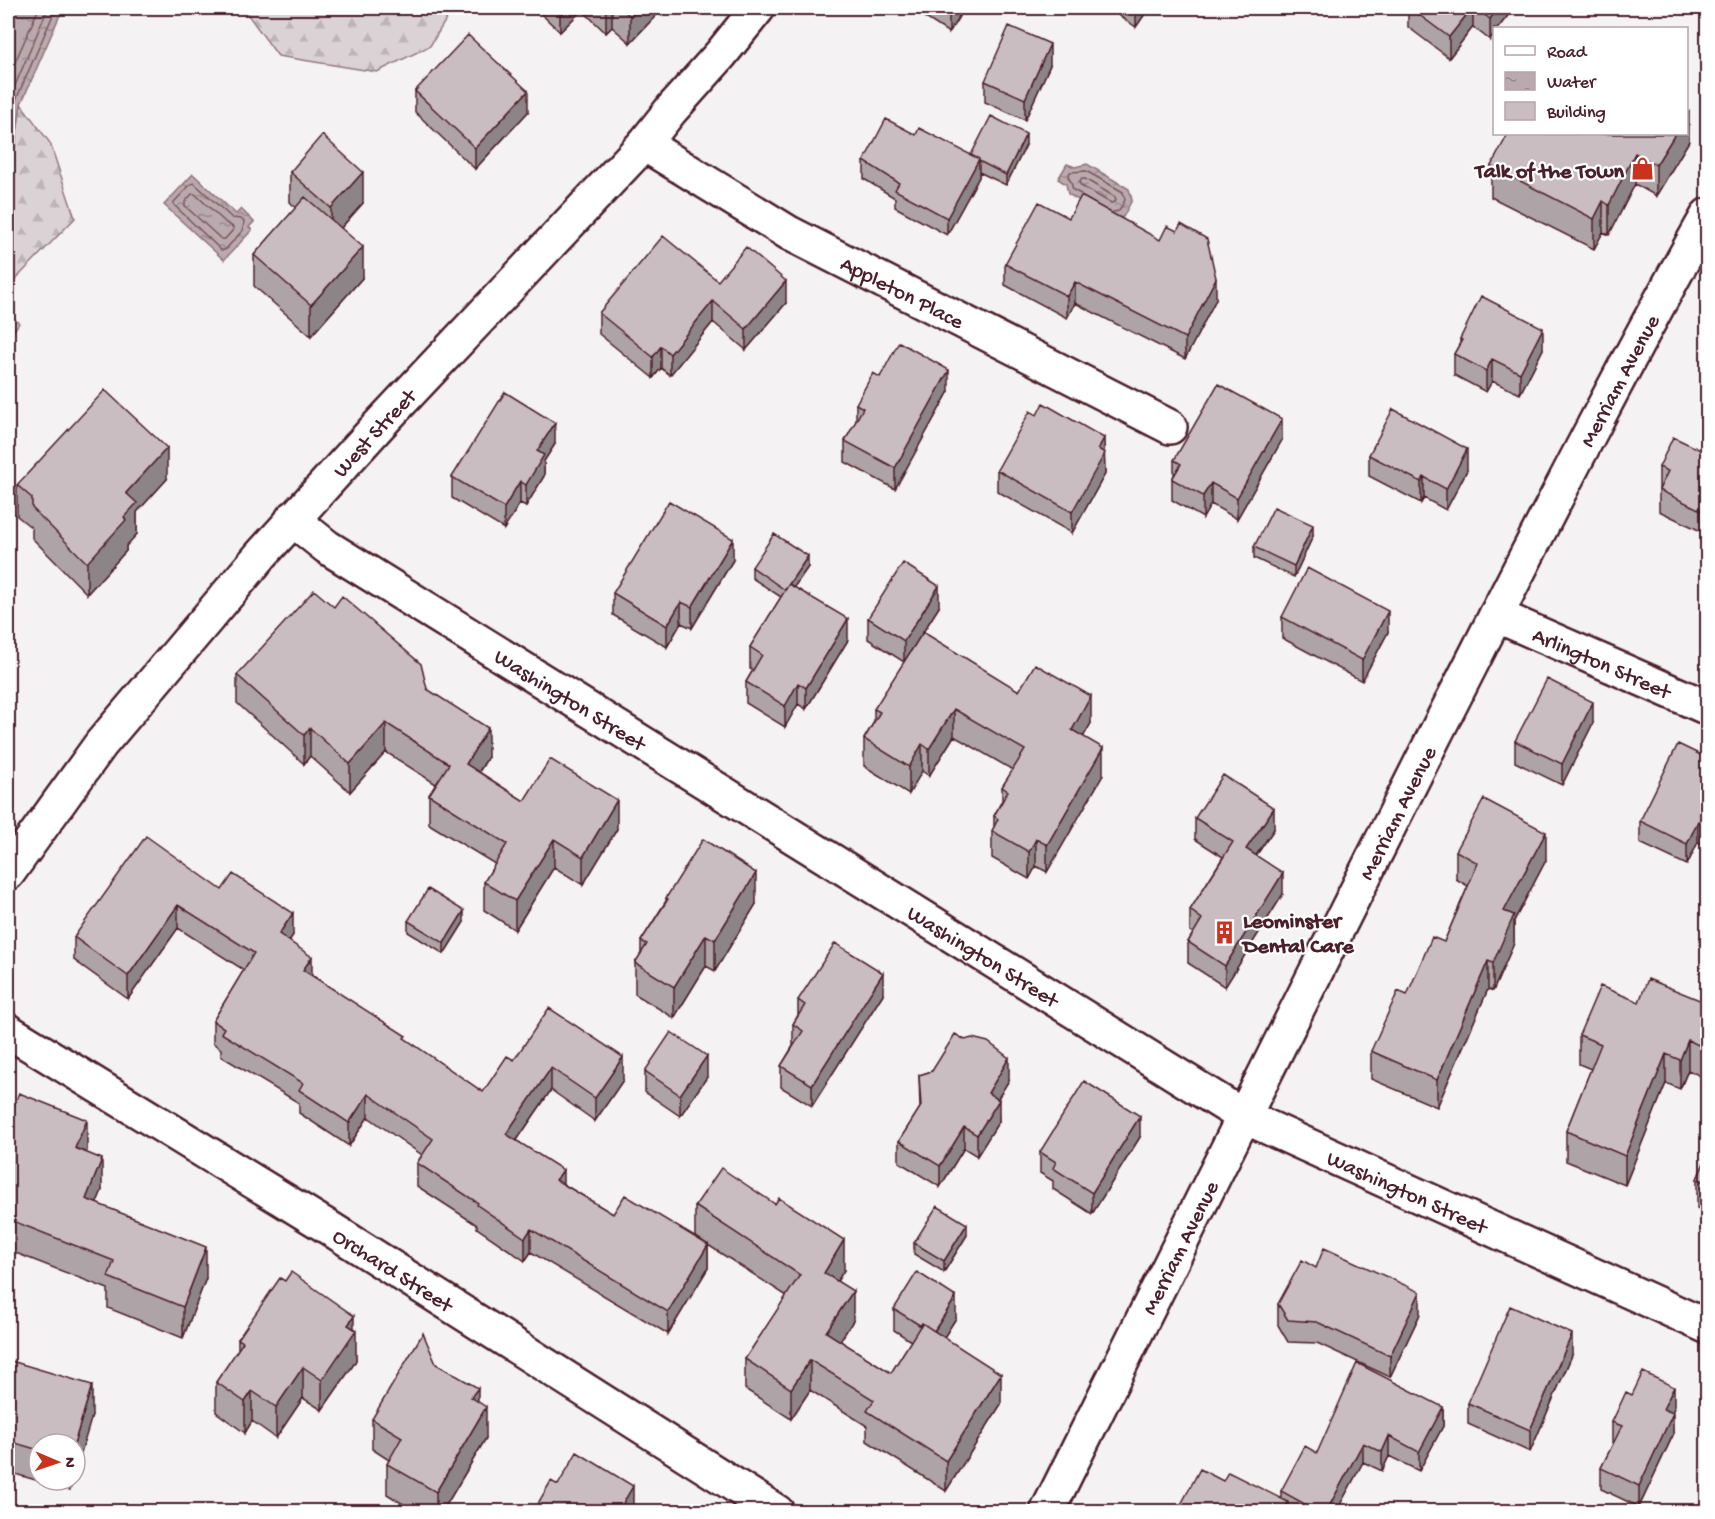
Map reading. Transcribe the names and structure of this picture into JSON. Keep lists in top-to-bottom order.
{
  "streets": {
    "street": [
      "Appleton Place",
      "Merriam Avenue",
      "West Street",
      "Arlington Street",
      "Washington Street",
      "Orchard Street"
    ]
  },
  "crossings": [
    ["Appleton Place", "West Street"],
    ["Merriam Avenue", "Arlington Street"],
    ["Merriam Avenue", "Washington Street"],
    ["West Street", "Washington Street"]
  ],
  "places": {
    "shop": ["Talk of the Town"],
    "building": ["Leominster Dental Care"]
  },
  "legend": ["Road", "Water", "Building"],
  "north": "right"
}
